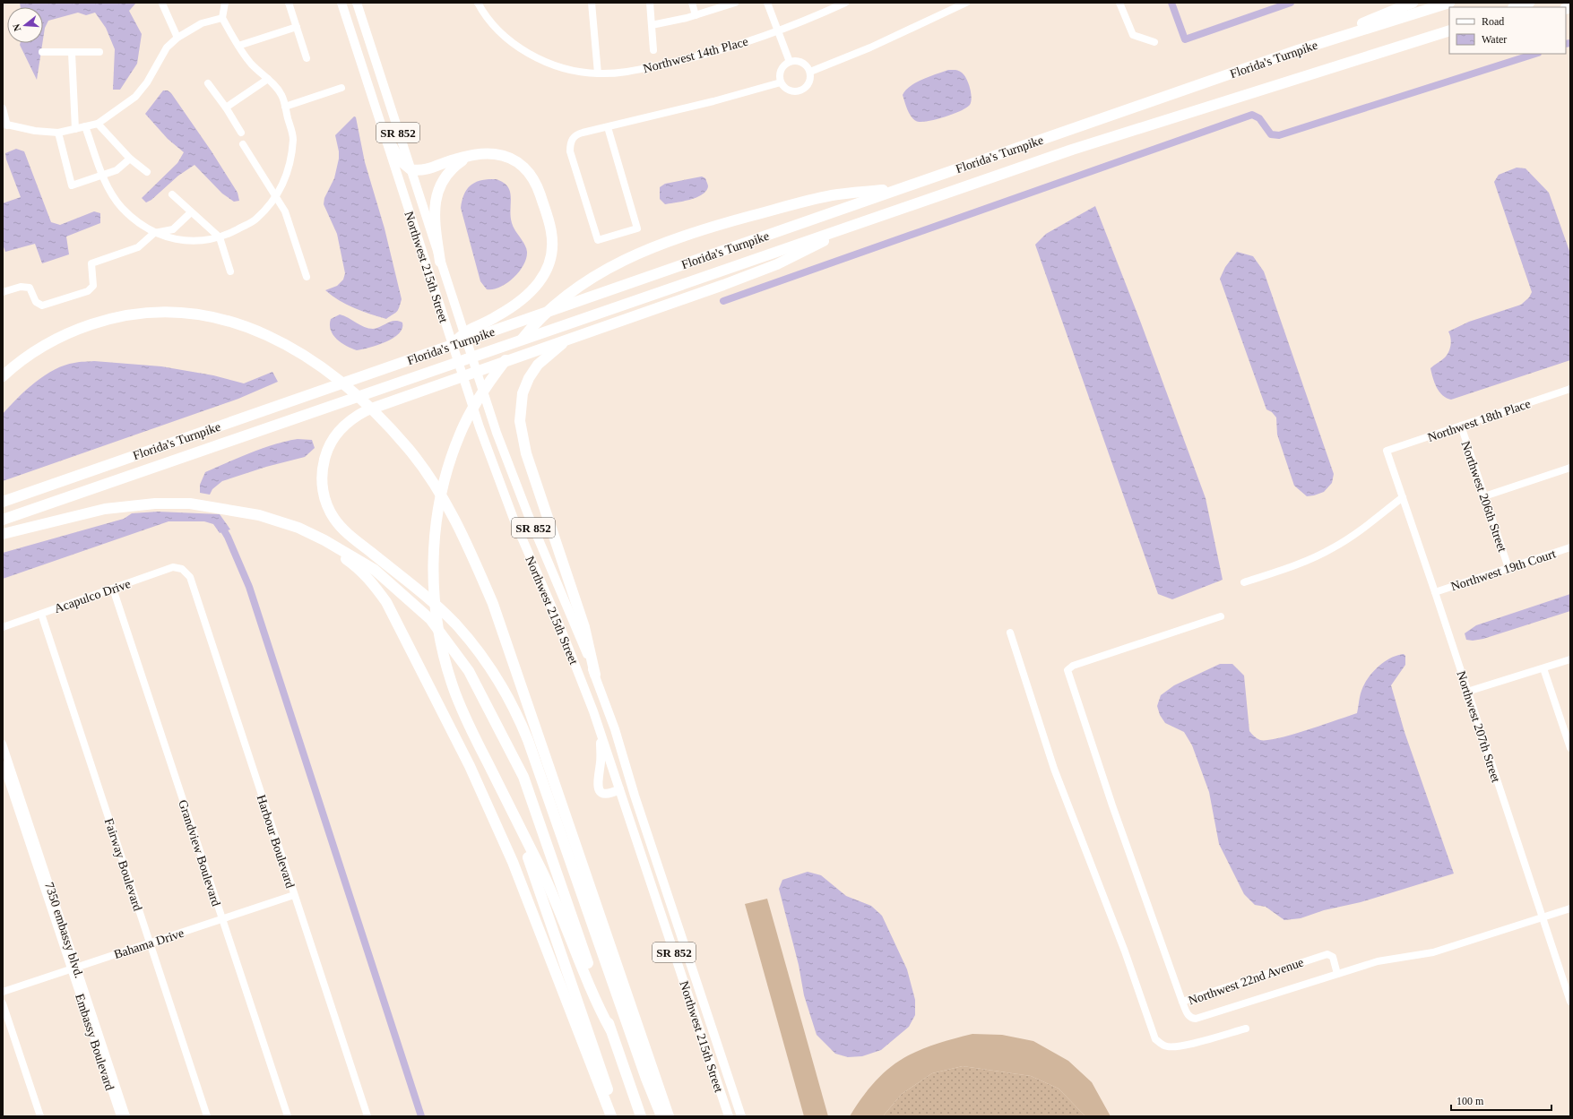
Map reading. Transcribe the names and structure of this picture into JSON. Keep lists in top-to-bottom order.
{
  "streets": {
    "highway": ["Florida's Turnpike"],
    "main road": ["SR 852", "Northwest 215th Street"],
    "street": [
      "Northwest 14th Place",
      "Northwest 18th Place",
      "Northwest 206th Street",
      "Northwest 19th Court",
      "Acapulco Drive",
      "Northwest 207th Street",
      "Harbour Boulevard",
      "Grandview Boulevard",
      "Fairway Boulevard",
      "7350 embassy blvd.",
      "Bahama Drive",
      "Northwest 22nd Avenue",
      "Embassy Boulevard"
    ]
  },
  "crossings": [
    ["Northwest 18th Place", "Northwest 206th Street"],
    ["Northwest 18th Place", "Northwest 207th Street"],
    ["Northwest 206th Street", "Northwest 19th Court"],
    ["Northwest 19th Court", "Northwest 207th Street"],
    ["Acapulco Drive", "Harbour Boulevard"],
    ["Acapulco Drive", "Grandview Boulevard"],
    ["Acapulco Drive", "Fairway Boulevard"],
    ["Northwest 207th Street", "Northwest 22nd Avenue"],
    ["Harbour Boulevard", "Bahama Drive"],
    ["Grandview Boulevard", "Bahama Drive"],
    ["Fairway Boulevard", "Bahama Drive"],
    ["7350 embassy blvd.", "Bahama Drive"],
    ["7350 embassy blvd.", "Embassy Boulevard"],
    ["Bahama Drive", "Embassy Boulevard"]
  ],
  "legend": ["Road", "Water"],
  "scale_bar": "100 m",
  "north": "left"
}
